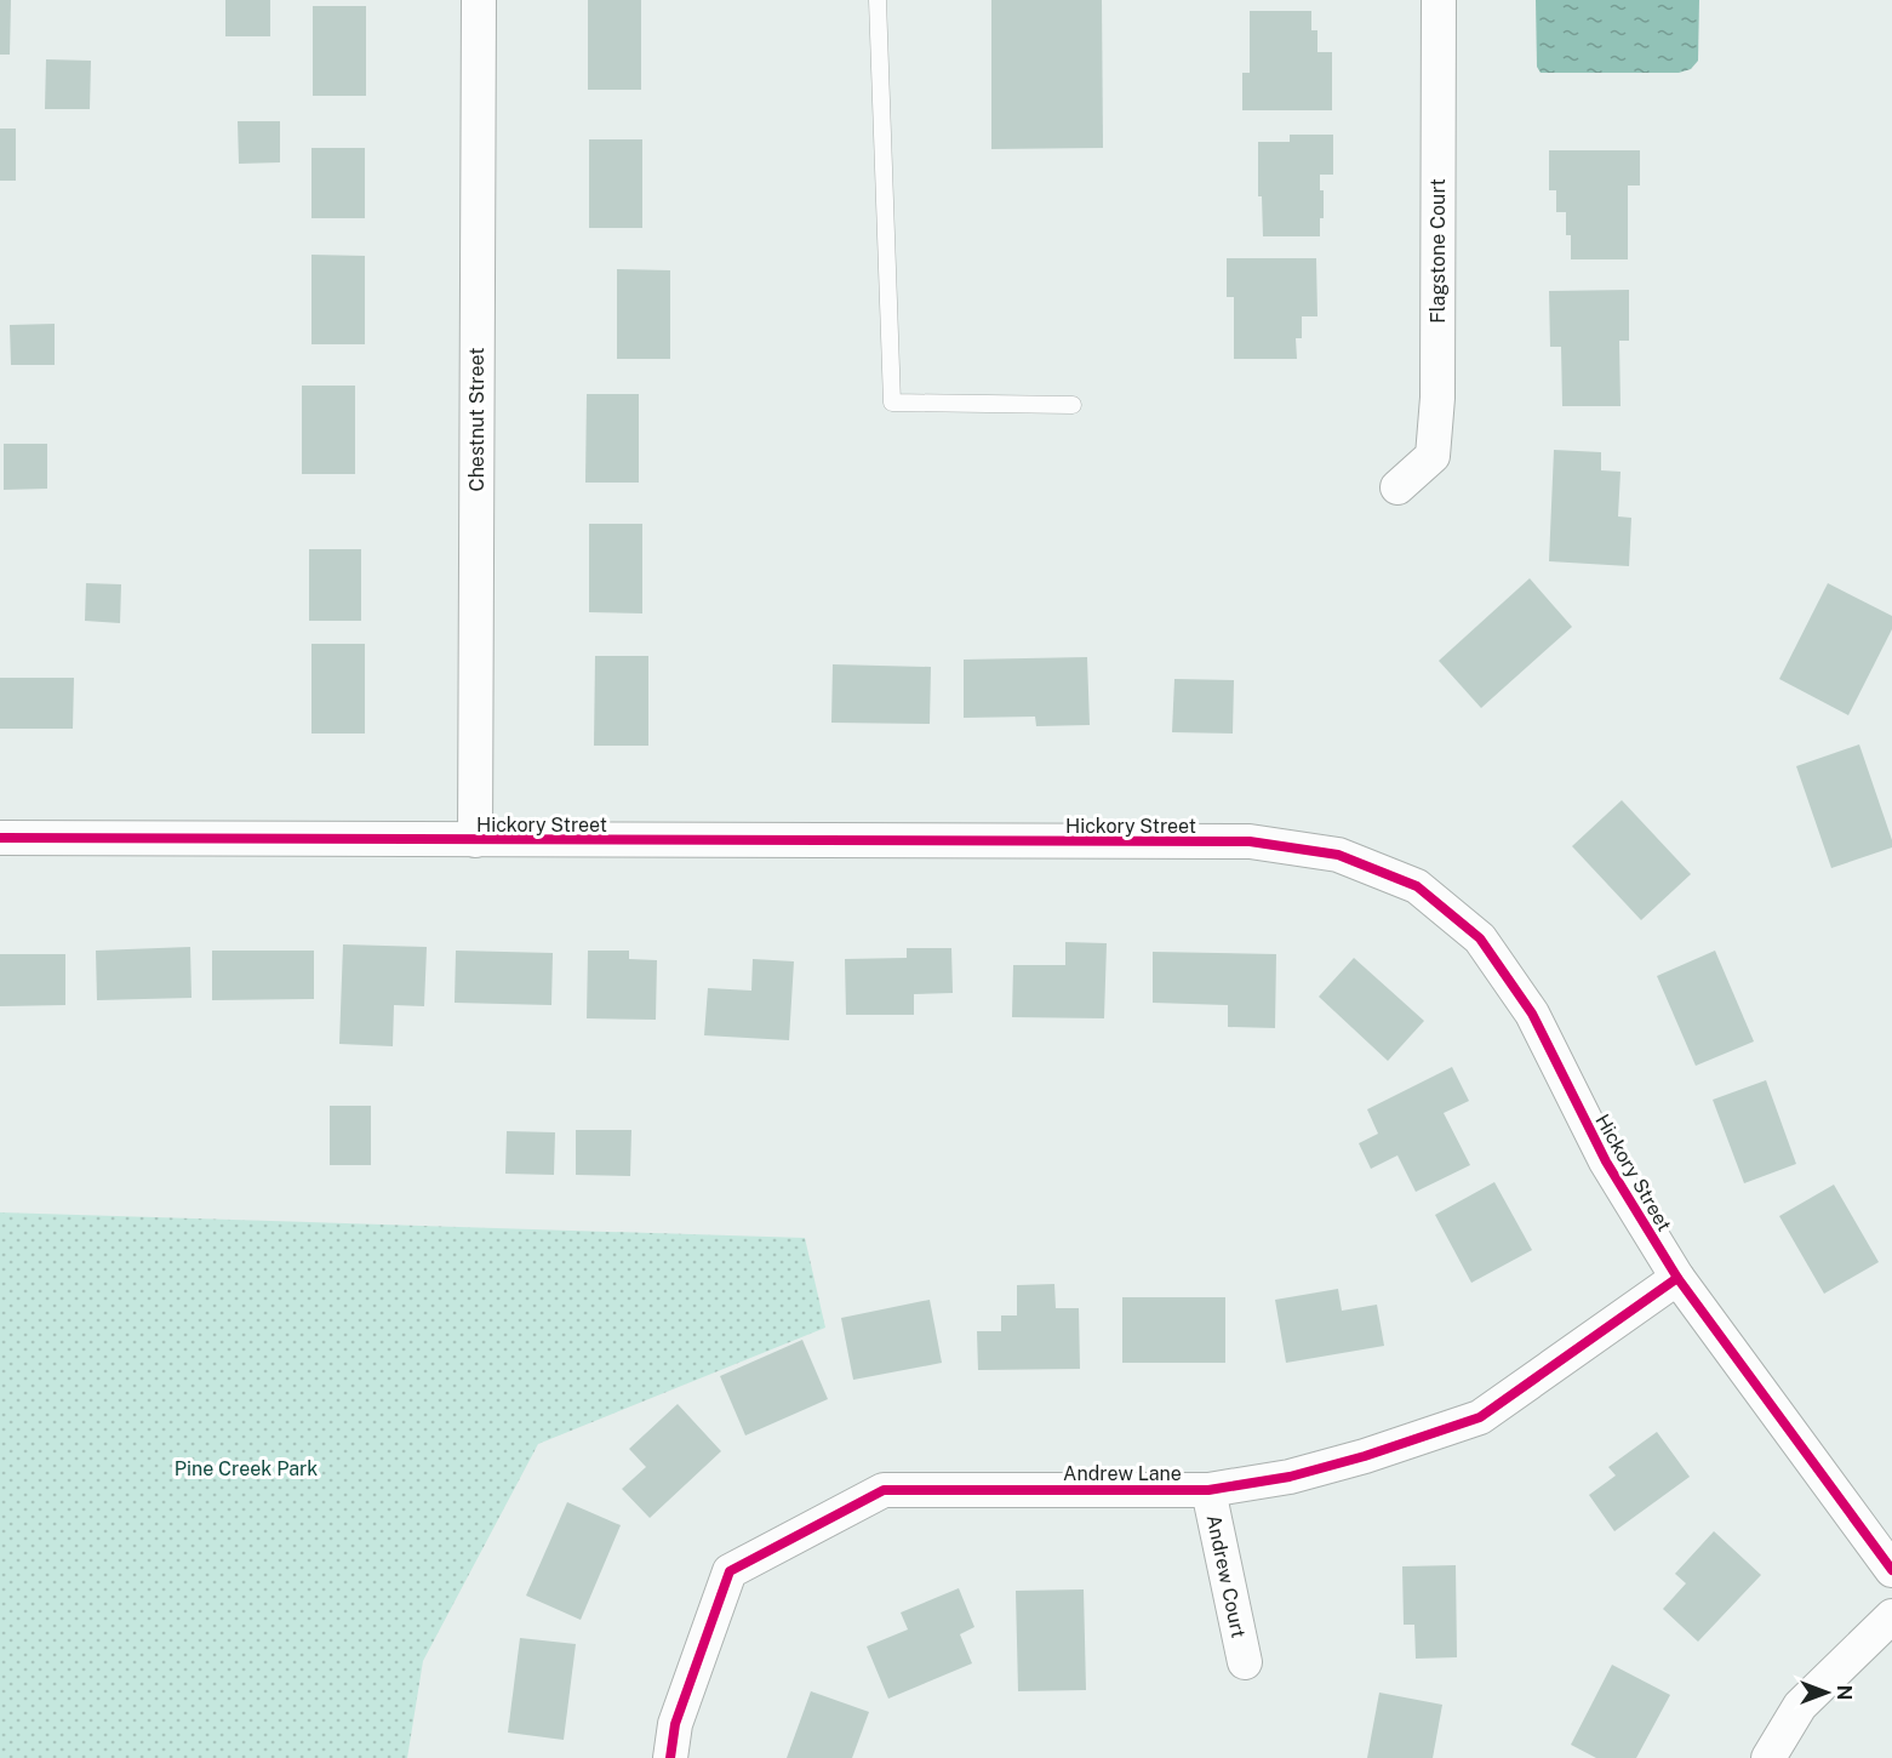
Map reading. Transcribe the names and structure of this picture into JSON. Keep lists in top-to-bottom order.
{
  "streets": {
    "street": [
      "Flagstone Court",
      "Chestnut Street",
      "Hickory Street",
      "Andrew Lane",
      "Andrew Court"
    ]
  },
  "crossings": [
    ["Chestnut Street", "Hickory Street"],
    ["Hickory Street", "Andrew Lane"],
    ["Andrew Lane", "Andrew Court"]
  ],
  "parks": ["Pine Creek Park"],
  "north": "right"
}
